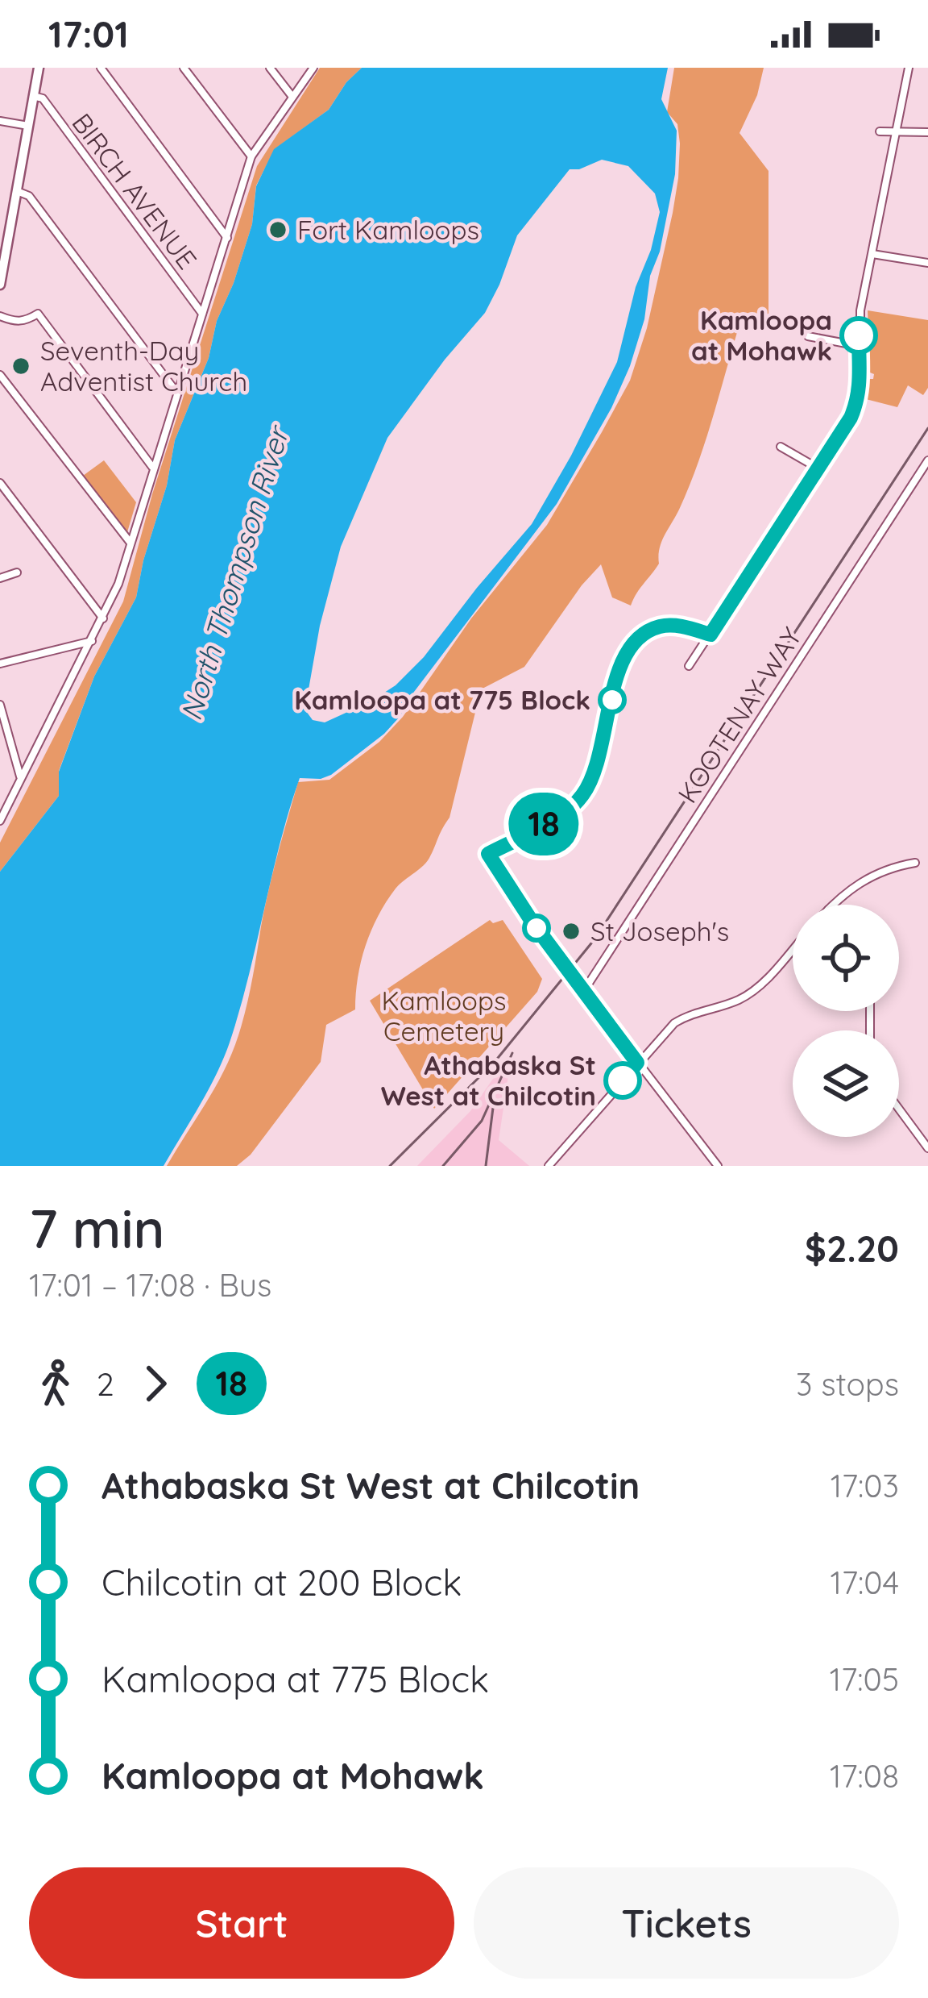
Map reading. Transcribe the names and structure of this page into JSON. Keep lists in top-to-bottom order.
{
  "streets": {
    "street": ["BIRCH AVENUE", "KOOTENAY WAY"]
  },
  "water": ["North Thompson River"],
  "parks": ["Kamloops Cemetery"],
  "places": [
    "Fort Kamloops",
    "Kamloopa at Mohawk",
    "Seventh-Day Adventist Church",
    "Kamloopa at 775 Block",
    "St Joseph's",
    "Athabaska St West at Chilcotin"
  ],
  "lines": ["bus line 18"],
  "page": {
    "status": "17:01",
    "on_map": "18",
    "heading": ["7 min", "17:01 – 17:08 · Bus", "$2.20"],
    "legs": ["2", "18", "3 stops"],
    "list": [
      {
        "name": "Athabaska St West at Chilcotin",
        "value": "17:03"
      },
      {
        "name": "Chilcotin at 200 Block",
        "value": "17:04"
      },
      {
        "name": "Kamloopa at 775 Block",
        "value": "17:05"
      },
      {
        "name": "Kamloopa at Mohawk",
        "value": "17:08"
      }
    ],
    "buttons": ["Start", "Tickets"]
  }
}
